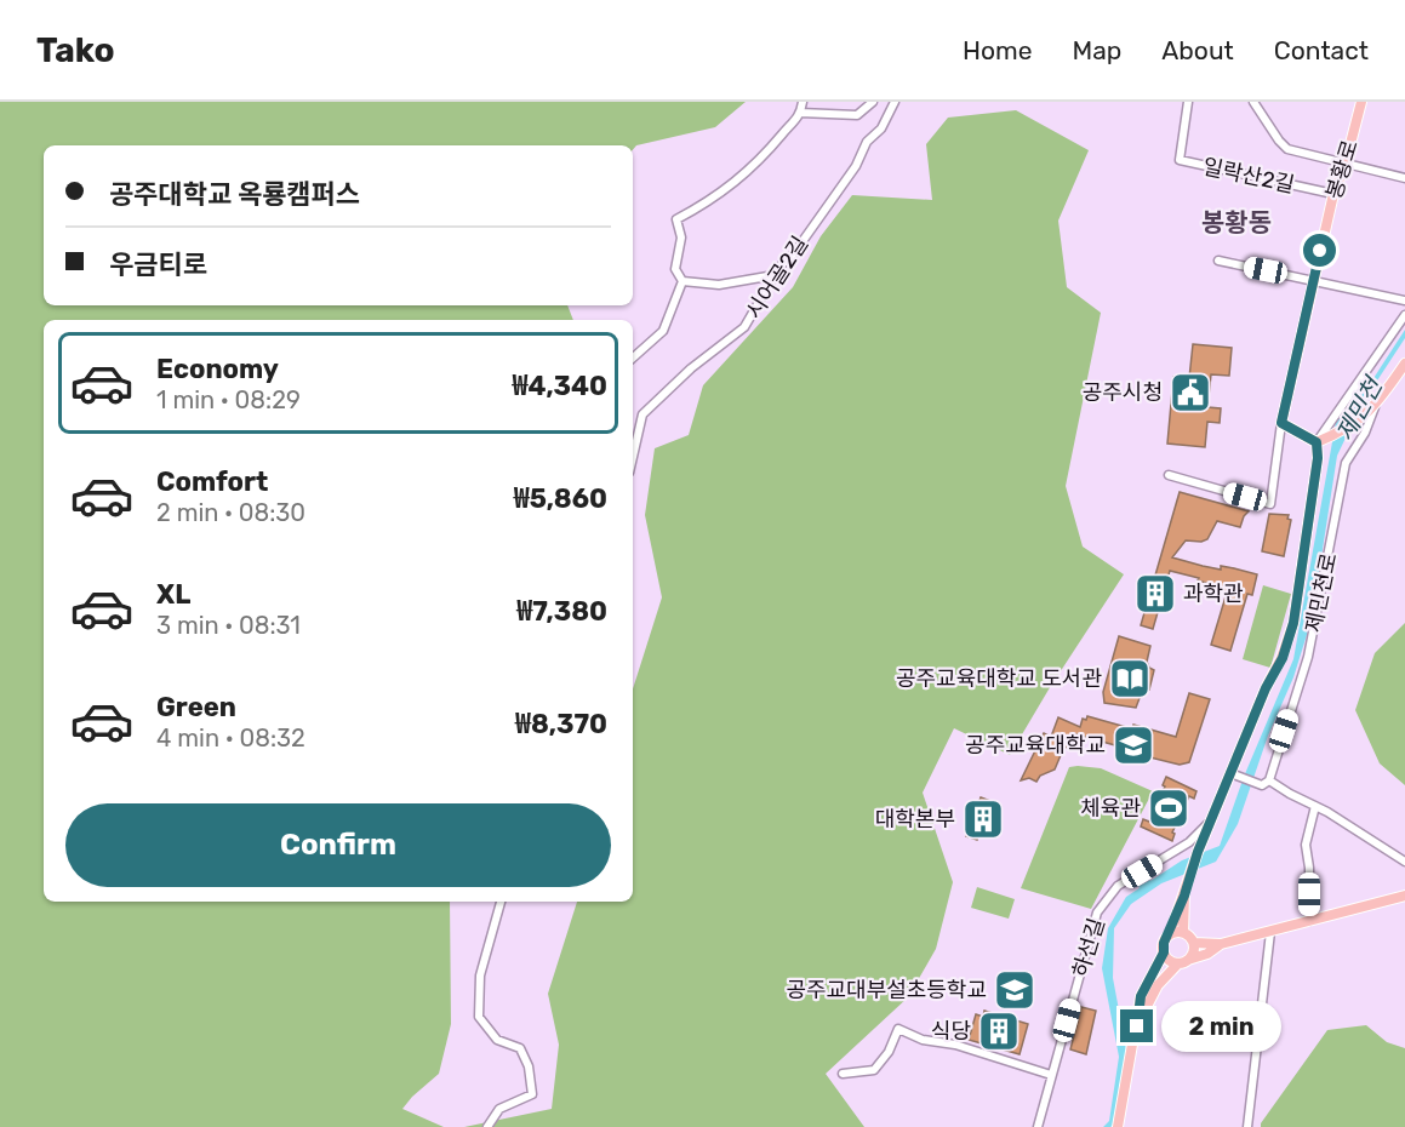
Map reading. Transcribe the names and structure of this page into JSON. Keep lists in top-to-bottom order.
{
  "streets": {
    "main road": ["봉황로"],
    "street": [
      "일락산2길",
      "시어골2길",
      "제민천로",
      "하선길"
    ]
  },
  "crossings": [
    ["봉황로", "일락산2길"]
  ],
  "districts": ["봉황동"],
  "water": ["제민천"],
  "places": {
    "public building": ["공주시청"],
    "building": ["과학관", "대학본부", "식당"],
    "library": ["공주교육대학교 도서관"],
    "school or university": ["공주교육대학교", "공주교대부설초등학교"],
    "sports": ["체육관"]
  },
  "page": {
    "header": "Tako",
    "nav": [
      "Home",
      "Map",
      "About",
      "Contact"
    ],
    "banner": ["공주대학교 옥룡캠퍼스", "우금티로"],
    "list": [
      {
        "name": "Economy",
        "note": "1 min · 08:29",
        "value": "₩4,340"
      },
      {
        "name": "Comfort",
        "note": "2 min · 08:30",
        "value": "₩5,860"
      },
      {
        "name": "XL",
        "note": "3 min · 08:31",
        "value": "₩7,380"
      },
      {
        "name": "Green",
        "note": "4 min · 08:32",
        "value": "₩8,370"
      }
    ],
    "buttons": "Confirm",
    "bubble": "2 min"
  }
}
